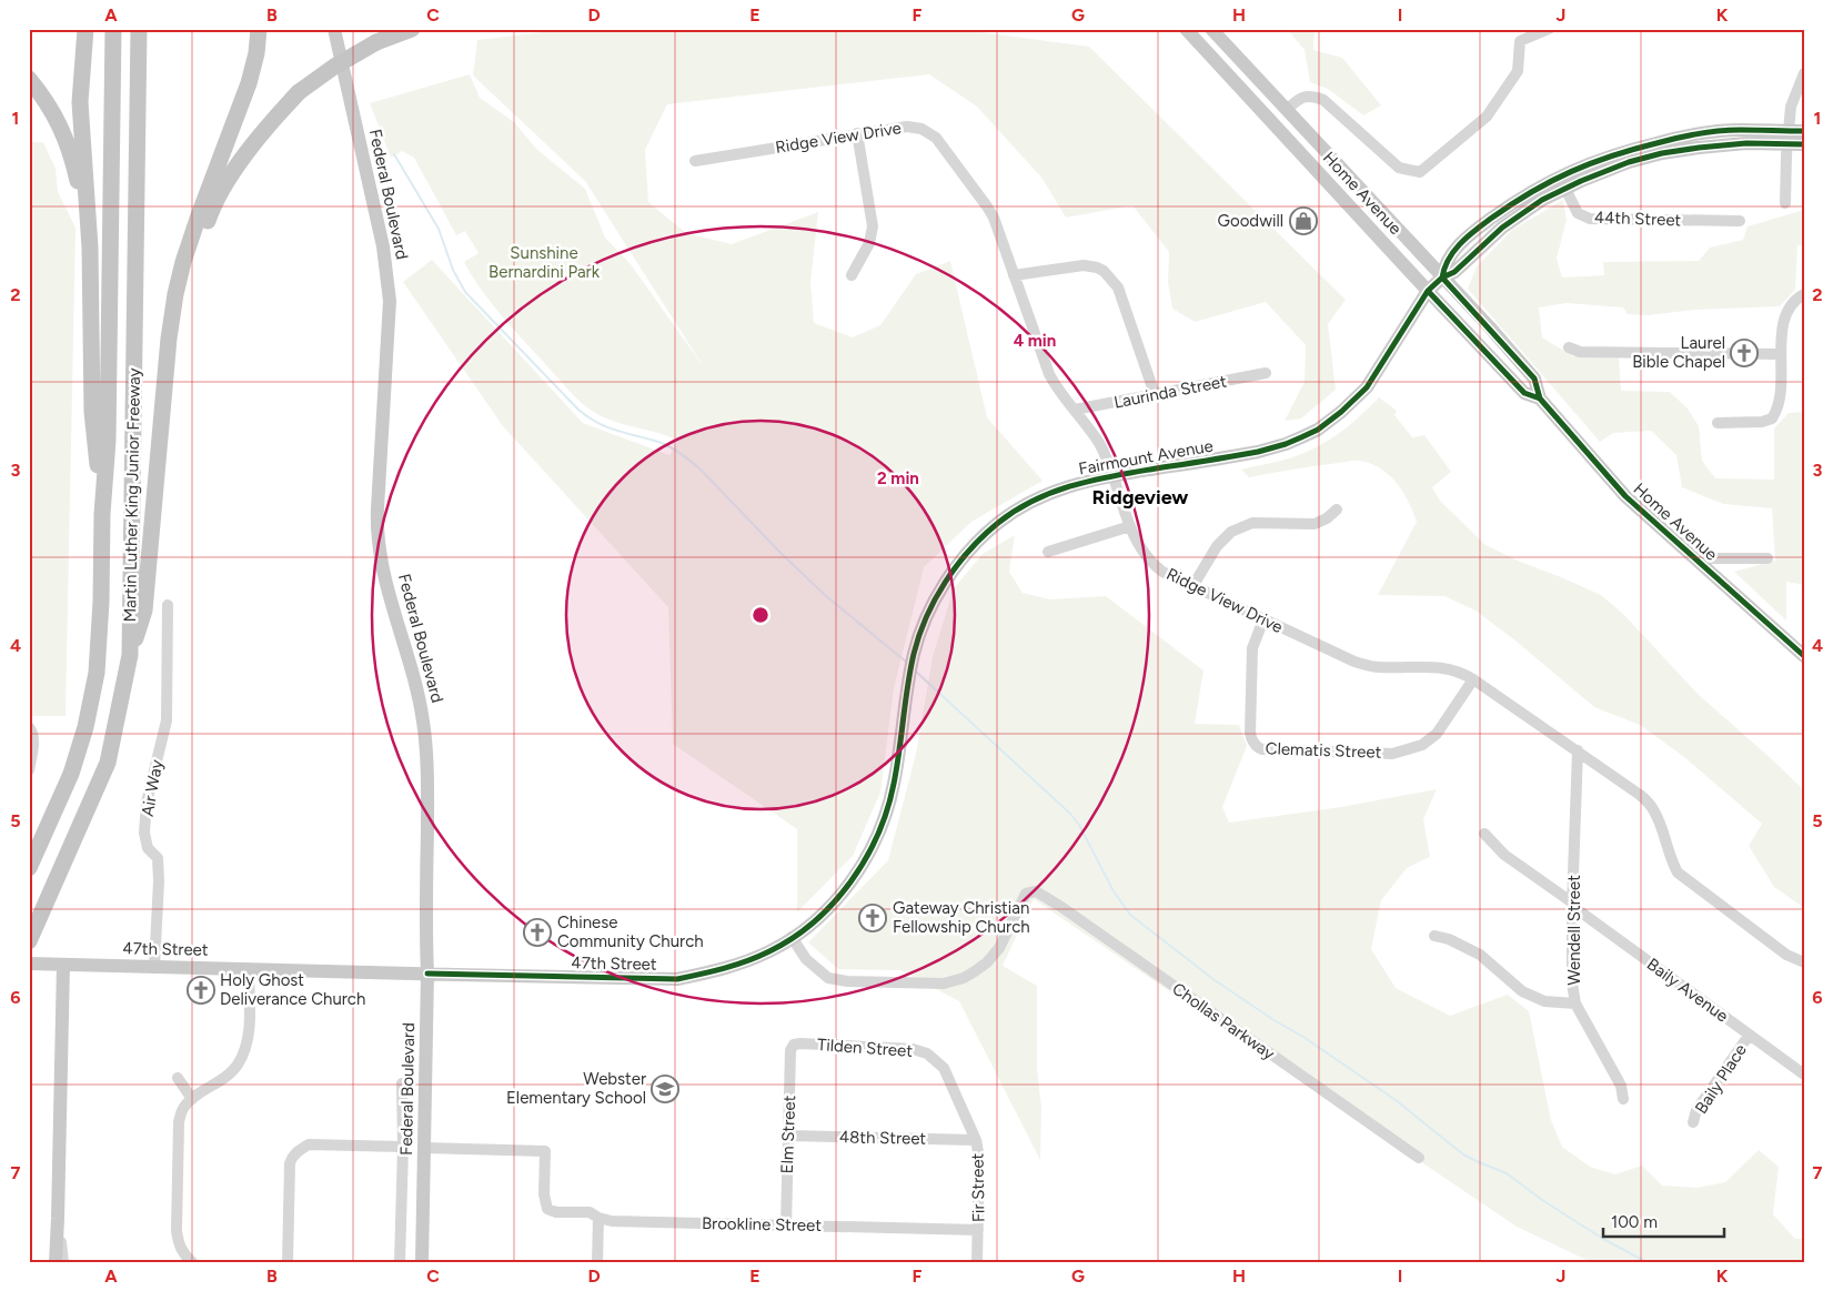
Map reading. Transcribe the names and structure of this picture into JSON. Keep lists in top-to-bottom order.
{
  "streets": {
    "highway": ["Martin Luther King Junior Freeway"],
    "main road": [
      "Home Avenue",
      "Federal Boulevard",
      "Fairmount Avenue",
      "47th Street"
    ],
    "street": [
      "Ridge View Drive",
      "44th Street",
      "Laurinda Street",
      "Clematis Street",
      "Air Way",
      "Wendell Street",
      "Baily Avenue",
      "Chollas Parkway",
      "Tilden Street",
      "Baily Place",
      "Elm Street",
      "48th Street",
      "Fir Street",
      "Brookline Street"
    ]
  },
  "crossings": [
    ["Ridge View Drive", "Laurinda Street"],
    ["Ridge View Drive", "Fairmount Avenue"],
    ["Ridge View Drive", "Clematis Street"],
    ["Ridge View Drive", "Wendell Street"],
    ["Home Avenue", "Fairmount Avenue"],
    ["Federal Boulevard", "47th Street"],
    ["Federal Boulevard", "Brookline Street"],
    ["44th Street", "Fairmount Avenue"],
    ["Fairmount Avenue", "47th Street"],
    ["Fairmount Avenue", "Chollas Parkway"],
    ["Air Way", "47th Street"],
    ["Wendell Street", "Baily Avenue"],
    ["47th Street", "Chollas Parkway"],
    ["Baily Avenue", "Baily Place"],
    ["Tilden Street", "Elm Street"],
    ["Tilden Street", "Fir Street"],
    ["Elm Street", "48th Street"],
    ["Elm Street", "Brookline Street"],
    ["48th Street", "Fir Street"],
    ["Fir Street", "Brookline Street"]
  ],
  "districts": ["Ridgeview"],
  "parks": ["Sunshine Bernardini Park"],
  "places": {
    "shop": ["Goodwill"],
    "church": [
      "Laurel Bible Chapel",
      "Gateway Christian Fellowship Church",
      "Chinese Community Church",
      "Holy Ghost Deliverance Church"
    ],
    "school or university": ["Webster Elementary School"]
  },
  "scale_bar": "100 m",
  "grid": {
    "columns": [
      "A",
      "B",
      "C",
      "D",
      "E",
      "F",
      "G",
      "H",
      "I",
      "J",
      "K"
    ],
    "rows": [
      "1",
      "2",
      "3",
      "4",
      "5",
      "6",
      "7"
    ]
  },
  "rings": ["4 min", "2 min"]
}
